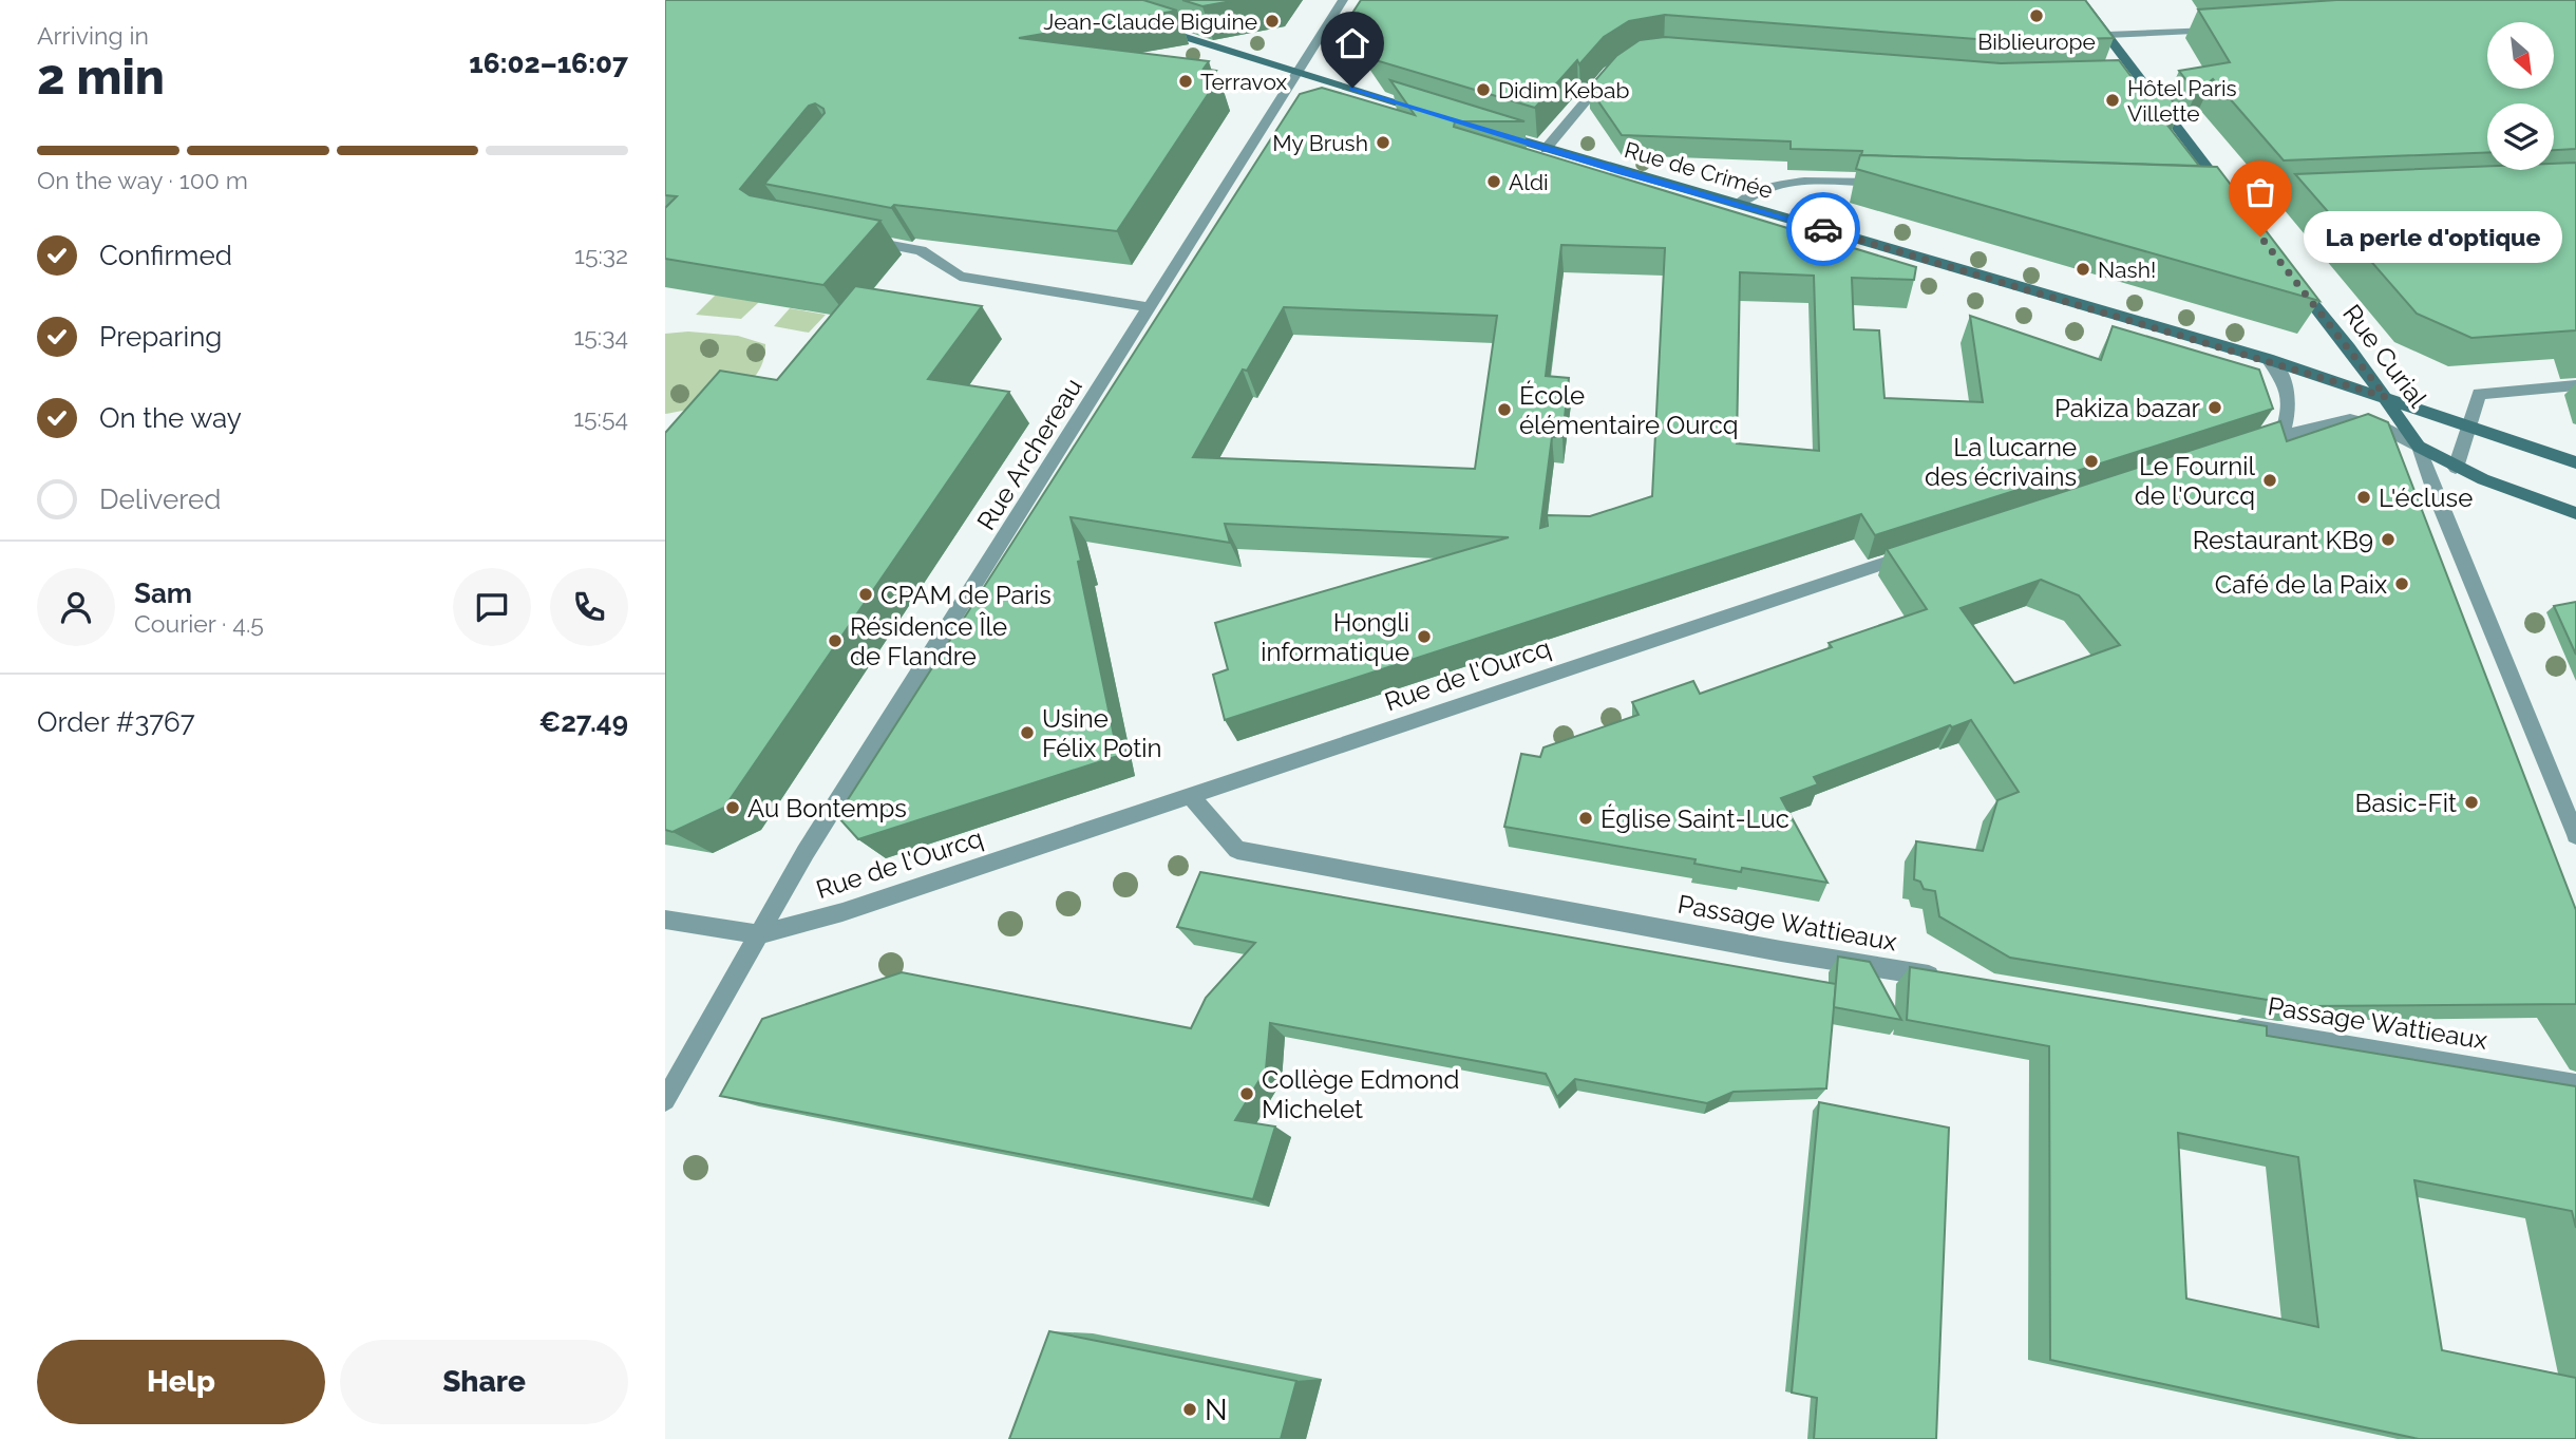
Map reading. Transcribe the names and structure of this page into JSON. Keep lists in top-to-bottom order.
{
  "streets": {
    "main road": ["Rue de Crimée", "Rue Curial"],
    "street": ["Rue Archereau", "Rue de l'Ourcq", "Passage Wattieaux"]
  },
  "crossings": [
    ["Rue de Crimée", "Rue Curial"],
    ["Rue Archereau", "Rue de l'Ourcq"],
    ["Rue de l'Ourcq", "Passage Wattieaux"]
  ],
  "places": [
    "Biblieurope",
    "Jean-Claude Biguine",
    "Terravox",
    "Didim Kebab",
    "Hôtel Paris Villette",
    "My Brush",
    "Aldi",
    "La perle d'optique",
    "Nash!",
    "Pakiza bazar",
    "École élémentaire Ourcq",
    "La lucarne des écrivains",
    "Le Fournil de l'Ourcq",
    "L'écluse",
    "Restaurant KB9",
    "Café de la Paix",
    "CPAM de Paris",
    "Hongli informatique",
    "Résidence Île de Flandre",
    "Usine Félix Potin",
    "Basic-Fit",
    "Au Bontemps",
    "Église Saint-Luc",
    "Collège Edmond Michelet",
    "N"
  ],
  "north": "bottom right",
  "page": {
    "heading": ["2 min", "Arriving in", "16:02–16:07"],
    "panel": [
      "Sam",
      "Courier · 4.5",
      "Order #3767",
      "€27.49"
    ],
    "bar": "On the way · 100 m",
    "bubble": "La perle d'optique",
    "list": [
      ["Confirmed", "15:32"],
      ["Preparing", "15:34"],
      ["On the way", "15:54"],
      "Delivered"
    ],
    "buttons": ["Help", "Share"]
  }
}
